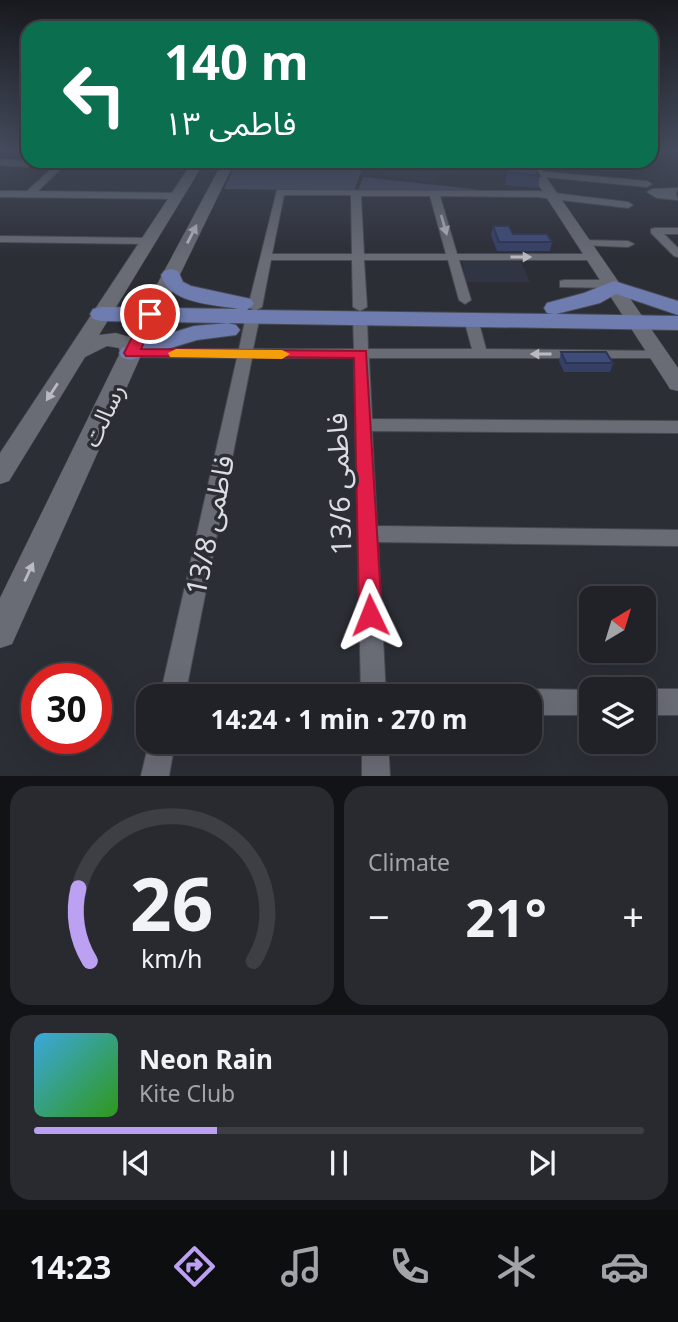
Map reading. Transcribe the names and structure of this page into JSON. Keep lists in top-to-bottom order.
{
  "streets": {
    "street": ["رسالت", "فاطمی 13/6", "فاطمی 13/8"]
  },
  "crossings": [
    ["فاطمی 13/6", "فاطمی 13/8"]
  ],
  "north": "top right",
  "page": {
    "turn": ["140 m", "فاطمی ۱۳"],
    "limit": "30",
    "trip": "14:24 · 1 min · 270 m",
    "tile": "Climate",
    "heat": ["−", "21°", "+"],
    "song": ["Neon Rain", "Kite Club"],
    "tabs": "14:23",
    "gauge": ["26", "km/h"]
  }
}
